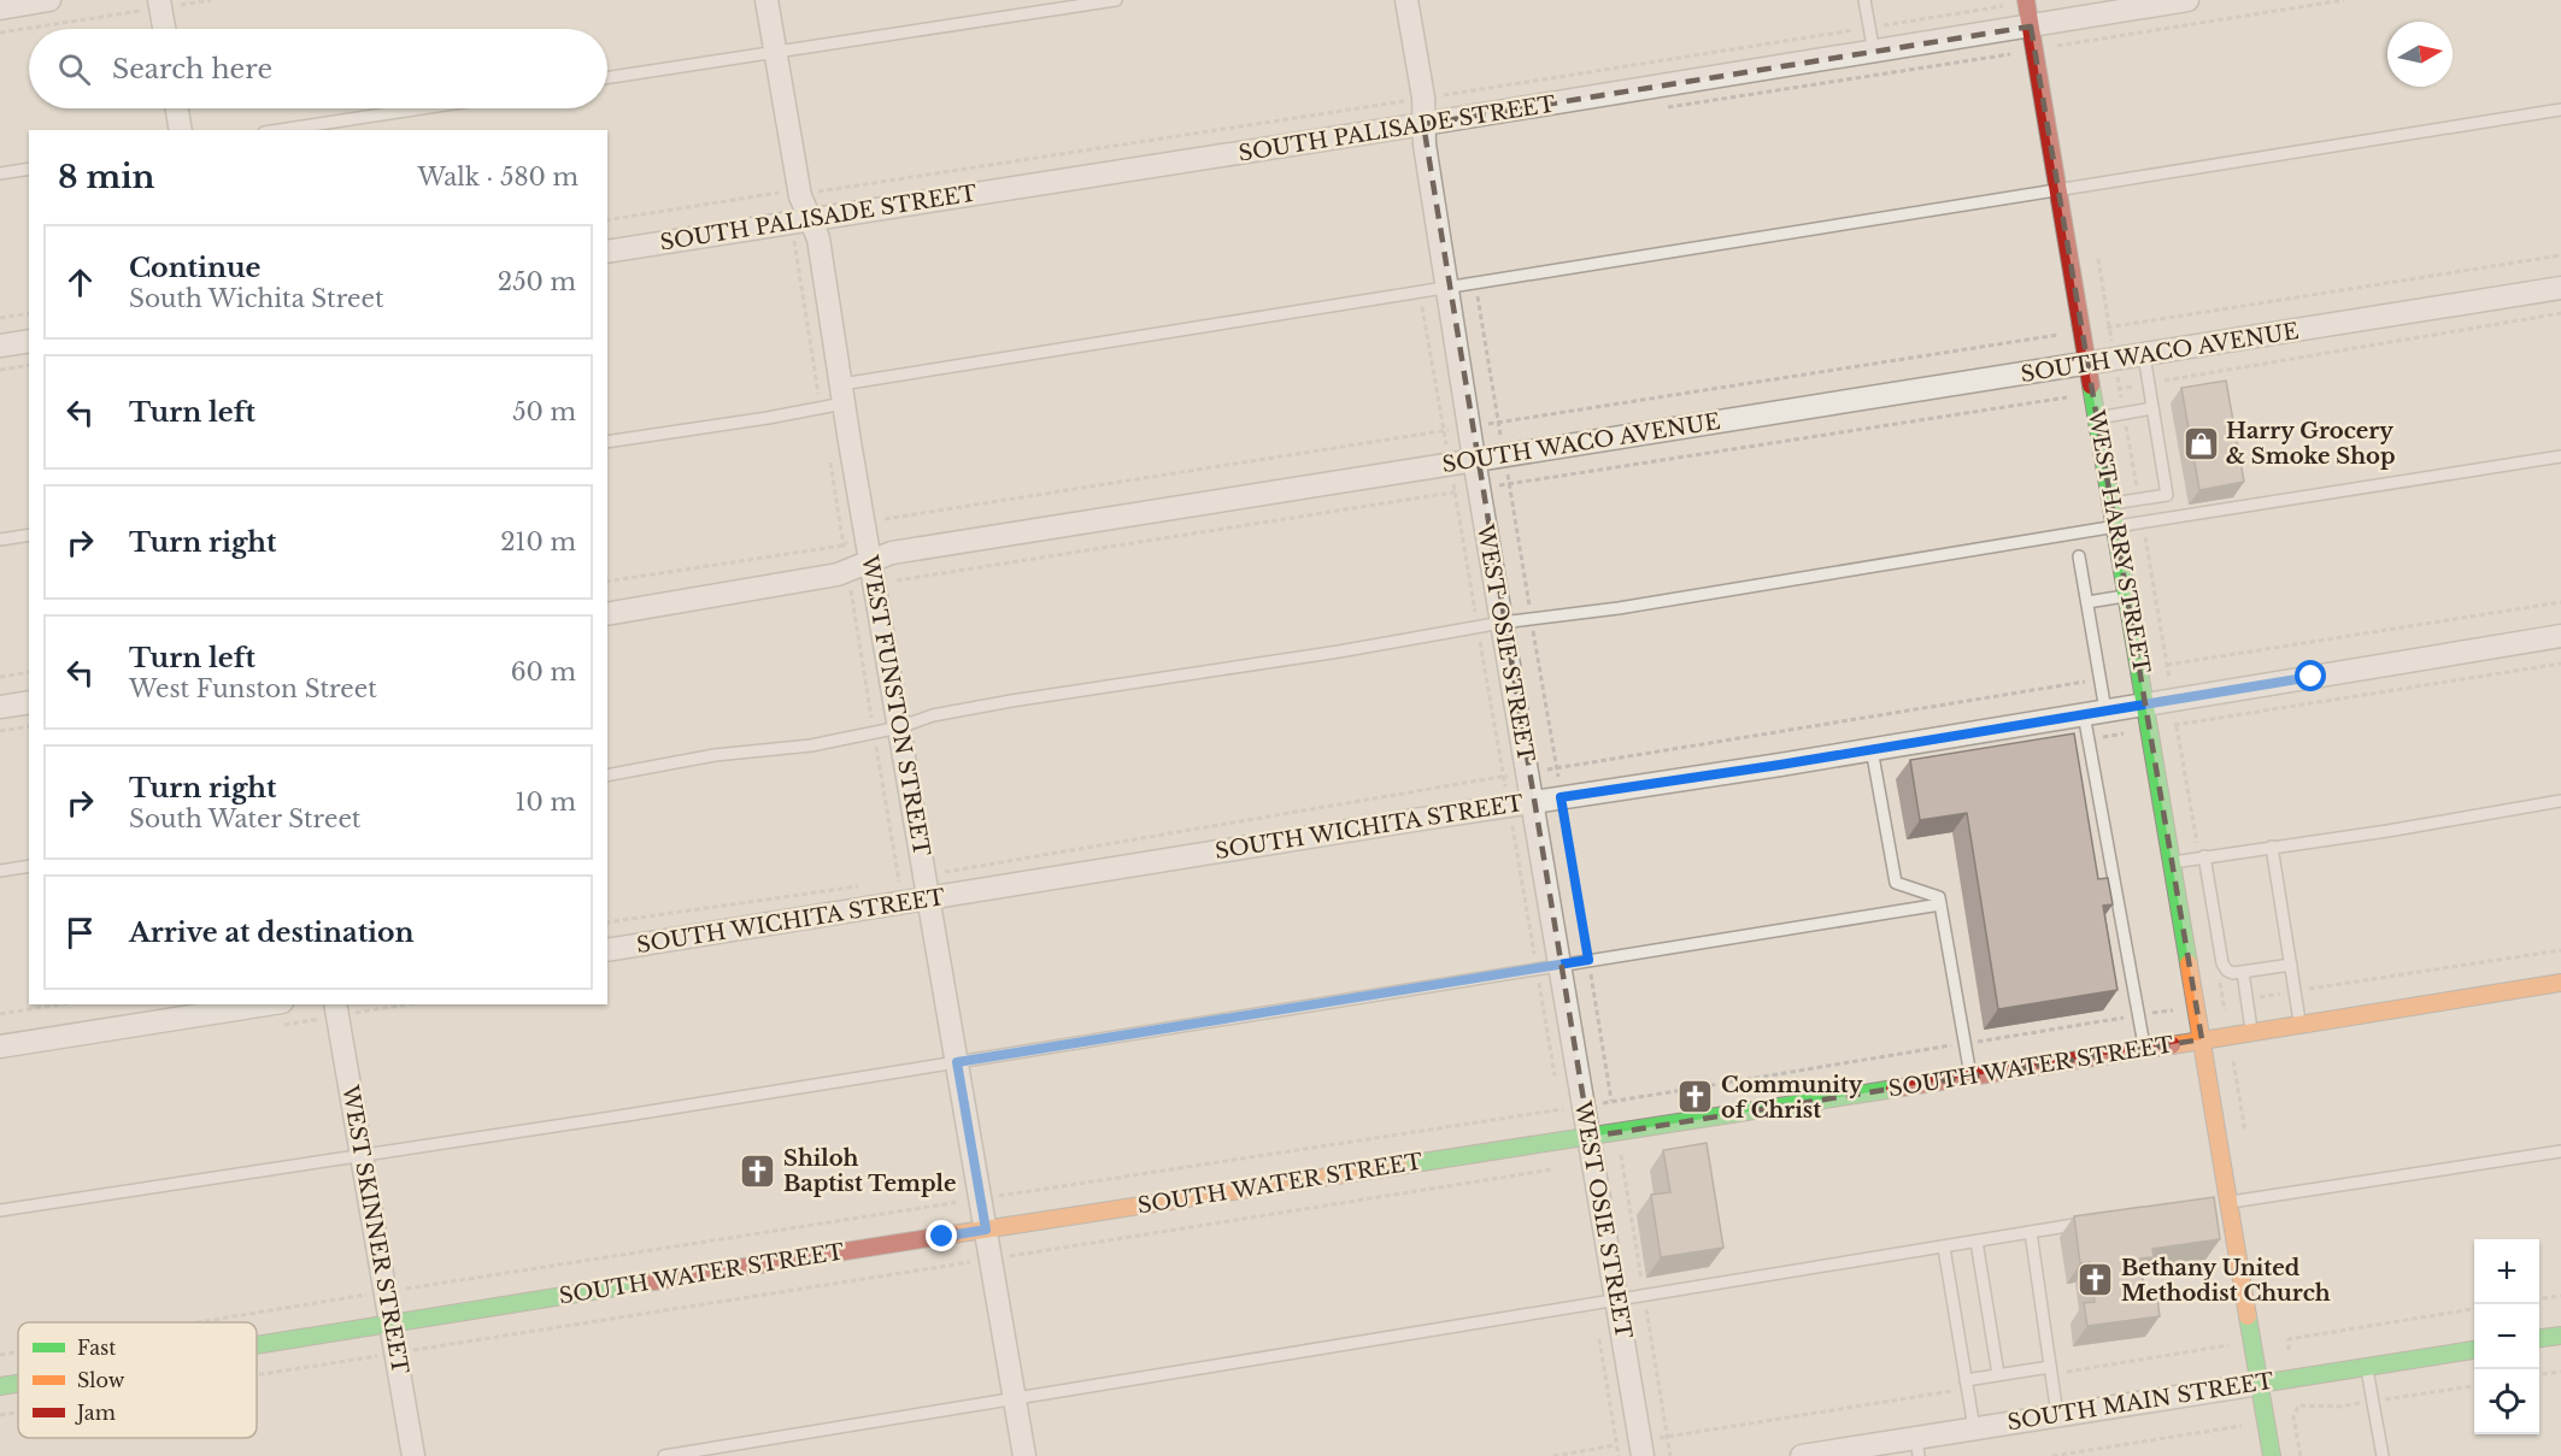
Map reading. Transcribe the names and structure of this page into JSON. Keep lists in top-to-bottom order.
{
  "streets": {
    "street": [
      "SOUTH PALISADE STREET",
      "SOUTH WACO AVENUE",
      "WEST HARRY STREET",
      "WEST OSIE STREET",
      "WEST FUNSTON STREET",
      "SOUTH WICHITA STREET",
      "SOUTH WATER STREET",
      "WEST SKINNER STREET",
      "SOUTH MAIN STREET"
    ]
  },
  "crossings": [
    ["SOUTH PALISADE STREET", "WEST HARRY STREET"],
    ["SOUTH PALISADE STREET", "WEST OSIE STREET"],
    ["SOUTH PALISADE STREET", "WEST FUNSTON STREET"],
    ["SOUTH WACO AVENUE", "WEST HARRY STREET"],
    ["SOUTH WACO AVENUE", "WEST OSIE STREET"],
    ["SOUTH WACO AVENUE", "WEST FUNSTON STREET"],
    ["WEST HARRY STREET", "SOUTH WICHITA STREET"],
    ["WEST HARRY STREET", "SOUTH WATER STREET"],
    ["WEST HARRY STREET", "SOUTH MAIN STREET"],
    ["WEST OSIE STREET", "SOUTH WICHITA STREET"],
    ["WEST OSIE STREET", "SOUTH WATER STREET"],
    ["WEST FUNSTON STREET", "SOUTH WICHITA STREET"],
    ["WEST FUNSTON STREET", "SOUTH WATER STREET"],
    ["SOUTH WATER STREET", "WEST SKINNER STREET"]
  ],
  "places": {
    "shop": ["Harry Grocery & Smoke Shop"],
    "church": ["Community of Christ", "Shiloh Baptist Temple", "Bethany United Methodist Church"]
  },
  "legend": ["Fast", "Slow", "Jam"],
  "north": "right",
  "page": {
    "search": "Search here",
    "heading": ["8 min", "Walk · 580 m"],
    "list": [
      ["Continue", "South Wichita Street", "250 m"],
      ["Turn left", "50 m"],
      ["Turn right", "210 m"],
      ["Turn left", "West Funston Street", "60 m"],
      ["Turn right", "South Water Street", "10 m"],
      "Arrive at destination"
    ],
    "map_buttons": ["+", "−"]
  }
}
